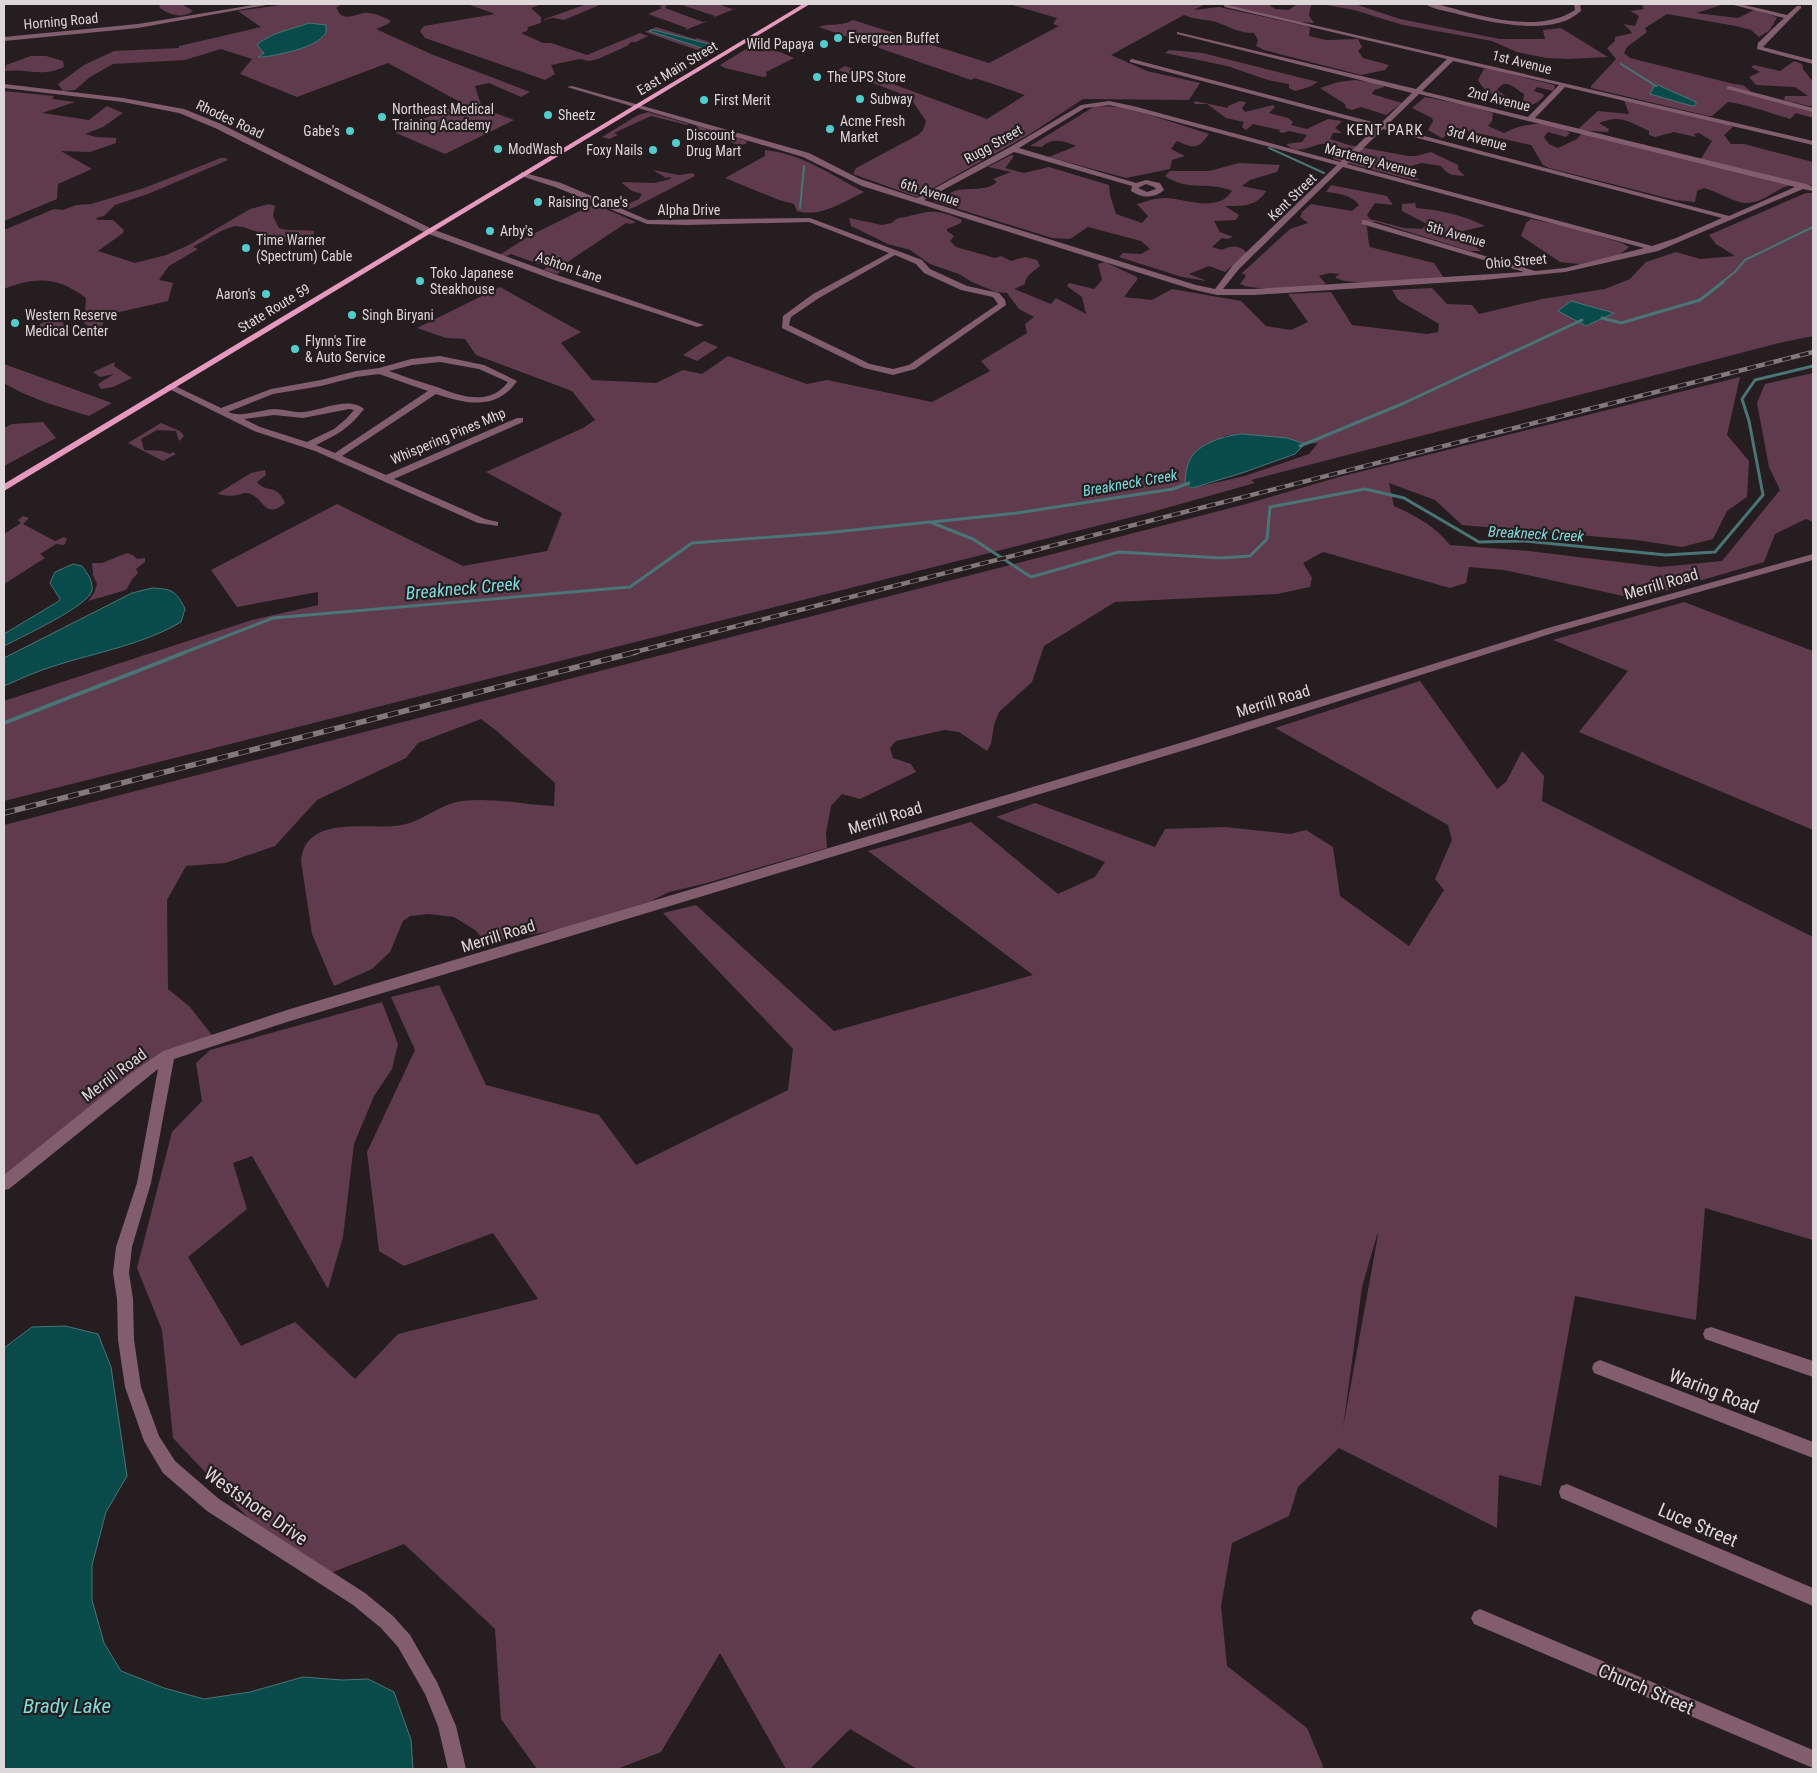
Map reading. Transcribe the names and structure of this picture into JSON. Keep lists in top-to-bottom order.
{
  "streets": {
    "main road": ["East Main Street", "State Route 59"],
    "street": [
      "Horning Road",
      "1st Avenue",
      "2nd Avenue",
      "Rhodes Road",
      "3rd Avenue",
      "Rugg Street",
      "Marteney Avenue",
      "6th Avenue",
      "Kent Street",
      "Alpha Drive",
      "5th Avenue",
      "Ohio Street",
      "Ashton Lane",
      "Whispering Pines Mhp",
      "Merrill Road",
      "Waring Road",
      "Westshore Drive",
      "Luce Street",
      "Church Street"
    ]
  },
  "crossings": [
    ["1st Avenue", "Kent Street"],
    ["East Main Street", "6th Avenue"],
    ["East Main Street", "State Route 59"],
    ["2nd Avenue", "Kent Street"],
    ["2nd Avenue", "Ohio Street"],
    ["Rhodes Road", "Ashton Lane"],
    ["Rhodes Road", "State Route 59"],
    ["3rd Avenue", "Kent Street"],
    ["3rd Avenue", "Ohio Street"],
    ["Rugg Street", "Marteney Avenue"],
    ["Rugg Street", "6th Avenue"],
    ["Marteney Avenue", "Kent Street"],
    ["Marteney Avenue", "Ohio Street"],
    ["6th Avenue", "Kent Street"],
    ["6th Avenue", "Ohio Street"],
    ["Kent Street", "Ohio Street"],
    ["Alpha Drive", "State Route 59"],
    ["5th Avenue", "Ohio Street"],
    ["Ashton Lane", "State Route 59"],
    ["State Route 59", "Whispering Pines Mhp"],
    ["Merrill Road", "Westshore Drive"]
  ],
  "districts": ["KENT PARK"],
  "water": ["Breakneck Creek", "Brady Lake"],
  "places": [
    "Evergreen Buffet",
    "Wild Papaya",
    "The UPS Store",
    "Subway",
    "First Merit",
    "Sheetz",
    "Northeast Medical Training Academy",
    "Acme Fresh Market",
    "Gabe's",
    "Discount Drug Mart",
    "ModWash",
    "Foxy Nails",
    "Raising Cane's",
    "Arby's",
    "Time Warner (Spectrum) Cable",
    "Toko Japanese Steakhouse",
    "Aaron's",
    "Singh Biryani",
    "Western Reserve Medical Center",
    "Flynn's Tire & Auto Service"
  ]
}
